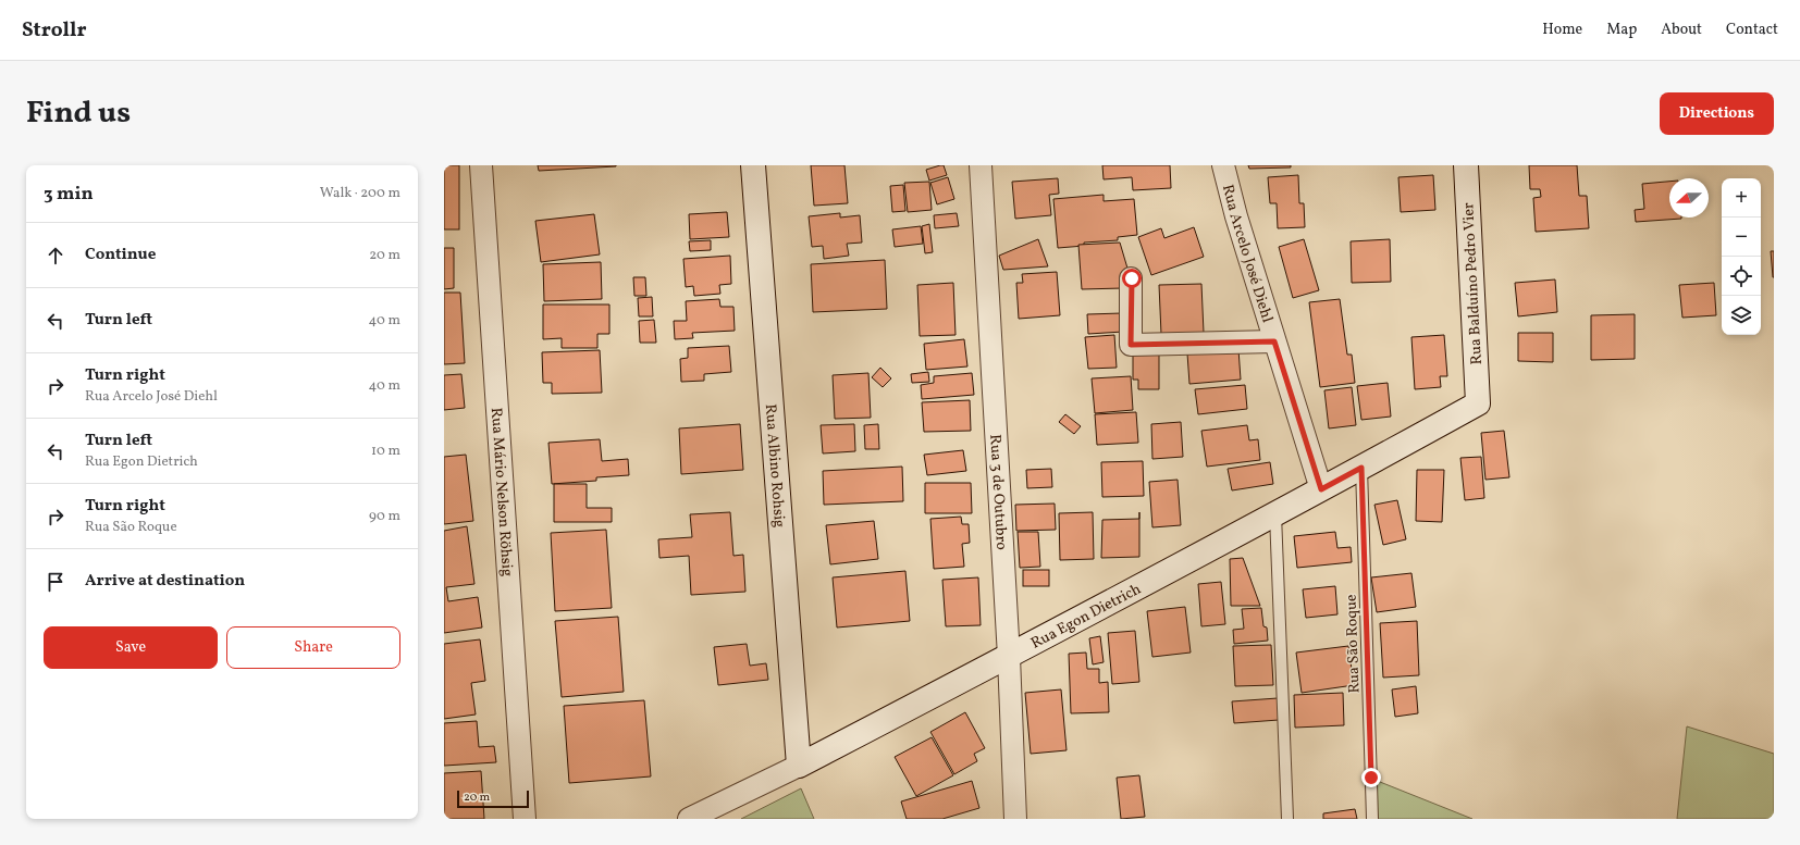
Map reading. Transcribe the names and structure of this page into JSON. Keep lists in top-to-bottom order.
{
  "streets": {
    "street": [
      "Rua Arcelo José Diehl",
      "Rua Balduíno Pedro Vier",
      "Rua Albino Rohsig",
      "Rua Mário Nelson Röhsig",
      "Rua 3 de Outubro",
      "Rua Egon Dietrich"
    ],
    "lane": ["Rua São Roque"]
  },
  "crossings": [
    ["Rua Arcelo José Diehl", "Rua Egon Dietrich"],
    ["Rua Balduíno Pedro Vier", "Rua Egon Dietrich"],
    ["Rua Albino Rohsig", "Rua Egon Dietrich"],
    ["Rua 3 de Outubro", "Rua Egon Dietrich"],
    ["Rua Egon Dietrich", "Rua São Roque"]
  ],
  "scale_bar": "20 m",
  "north": "left",
  "page": {
    "header": "Strollr",
    "nav": [
      "Home",
      "Map",
      "About",
      "Contact"
    ],
    "title": "Find us",
    "buttons": [
      "Directions",
      ["Save", "Share"]
    ],
    "heading": ["3 min", "Walk · 200 m"],
    "map_buttons": ["+", "−"],
    "list": [
      ["Continue", "20 m"],
      ["Turn left", "40 m"],
      ["Turn right", "Rua Arcelo José Diehl", "40 m"],
      ["Turn left", "Rua Egon Dietrich", "10 m"],
      ["Turn right", "Rua São Roque", "90 m"],
      "Arrive at destination"
    ],
    "scale": "20 m"
  }
}
